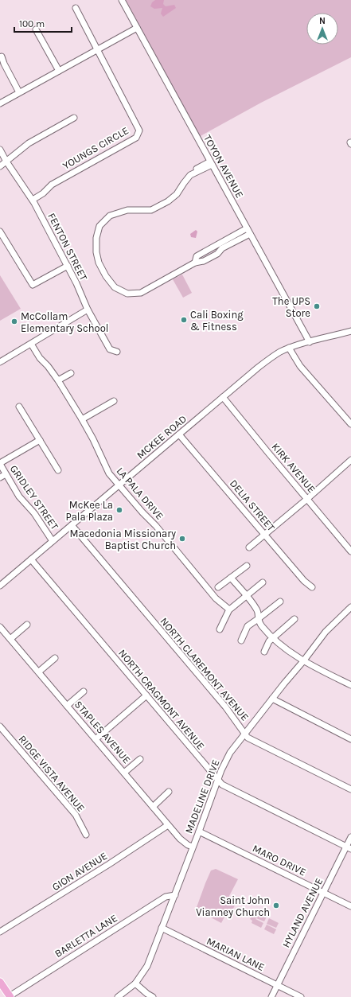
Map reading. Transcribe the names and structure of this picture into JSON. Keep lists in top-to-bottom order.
{
  "streets": {
    "street": [
      "YOUNGS CIRCLE",
      "TOYON AVENUE",
      "FENTON STREET",
      "MCKEE ROAD",
      "KIRK AVENUE",
      "LA PALA DRIVE",
      "GRIDLEY STREET",
      "DELIA STREET",
      "NORTH CLAREMONT AVENUE",
      "NORTH CRAGMONT AVENUE",
      "STAPLES AVENUE",
      "RIDGE VISTA AVENUE",
      "MADELINE DRIVE",
      "MARO DRIVE",
      "GION AVENUE",
      "HYLAND AVENUE",
      "BARLETTA LANE",
      "MARIAN LANE"
    ]
  },
  "crossings": [
    ["YOUNGS CIRCLE", "FENTON STREET"],
    ["TOYON AVENUE", "MCKEE ROAD"],
    ["MCKEE ROAD", "KIRK AVENUE"],
    ["MCKEE ROAD", "LA PALA DRIVE"],
    ["MCKEE ROAD", "GRIDLEY STREET"],
    ["MCKEE ROAD", "DELIA STREET"],
    ["MCKEE ROAD", "NORTH CLAREMONT AVENUE"],
    ["MCKEE ROAD", "NORTH CRAGMONT AVENUE"],
    ["NORTH CLAREMONT AVENUE", "MADELINE DRIVE"],
    ["NORTH CRAGMONT AVENUE", "MADELINE DRIVE"],
    ["NORTH CRAGMONT AVENUE", "HYLAND AVENUE"],
    ["STAPLES AVENUE", "MADELINE DRIVE"],
    ["STAPLES AVENUE", "GION AVENUE"],
    ["MADELINE DRIVE", "MARO DRIVE"],
    ["MADELINE DRIVE", "BARLETTA LANE"],
    ["MADELINE DRIVE", "MARIAN LANE"],
    ["MARO DRIVE", "HYLAND AVENUE"],
    ["HYLAND AVENUE", "MARIAN LANE"]
  ],
  "places": [
    "The UPS Store",
    "Cali Boxing & Fitness",
    "McCollam Elementary School",
    "McKee La Pala Plaza",
    "Macedonia Missionary Baptist Church",
    "Saint John Vianney Church"
  ],
  "scale_bar": "100 m",
  "north": "top"
}
